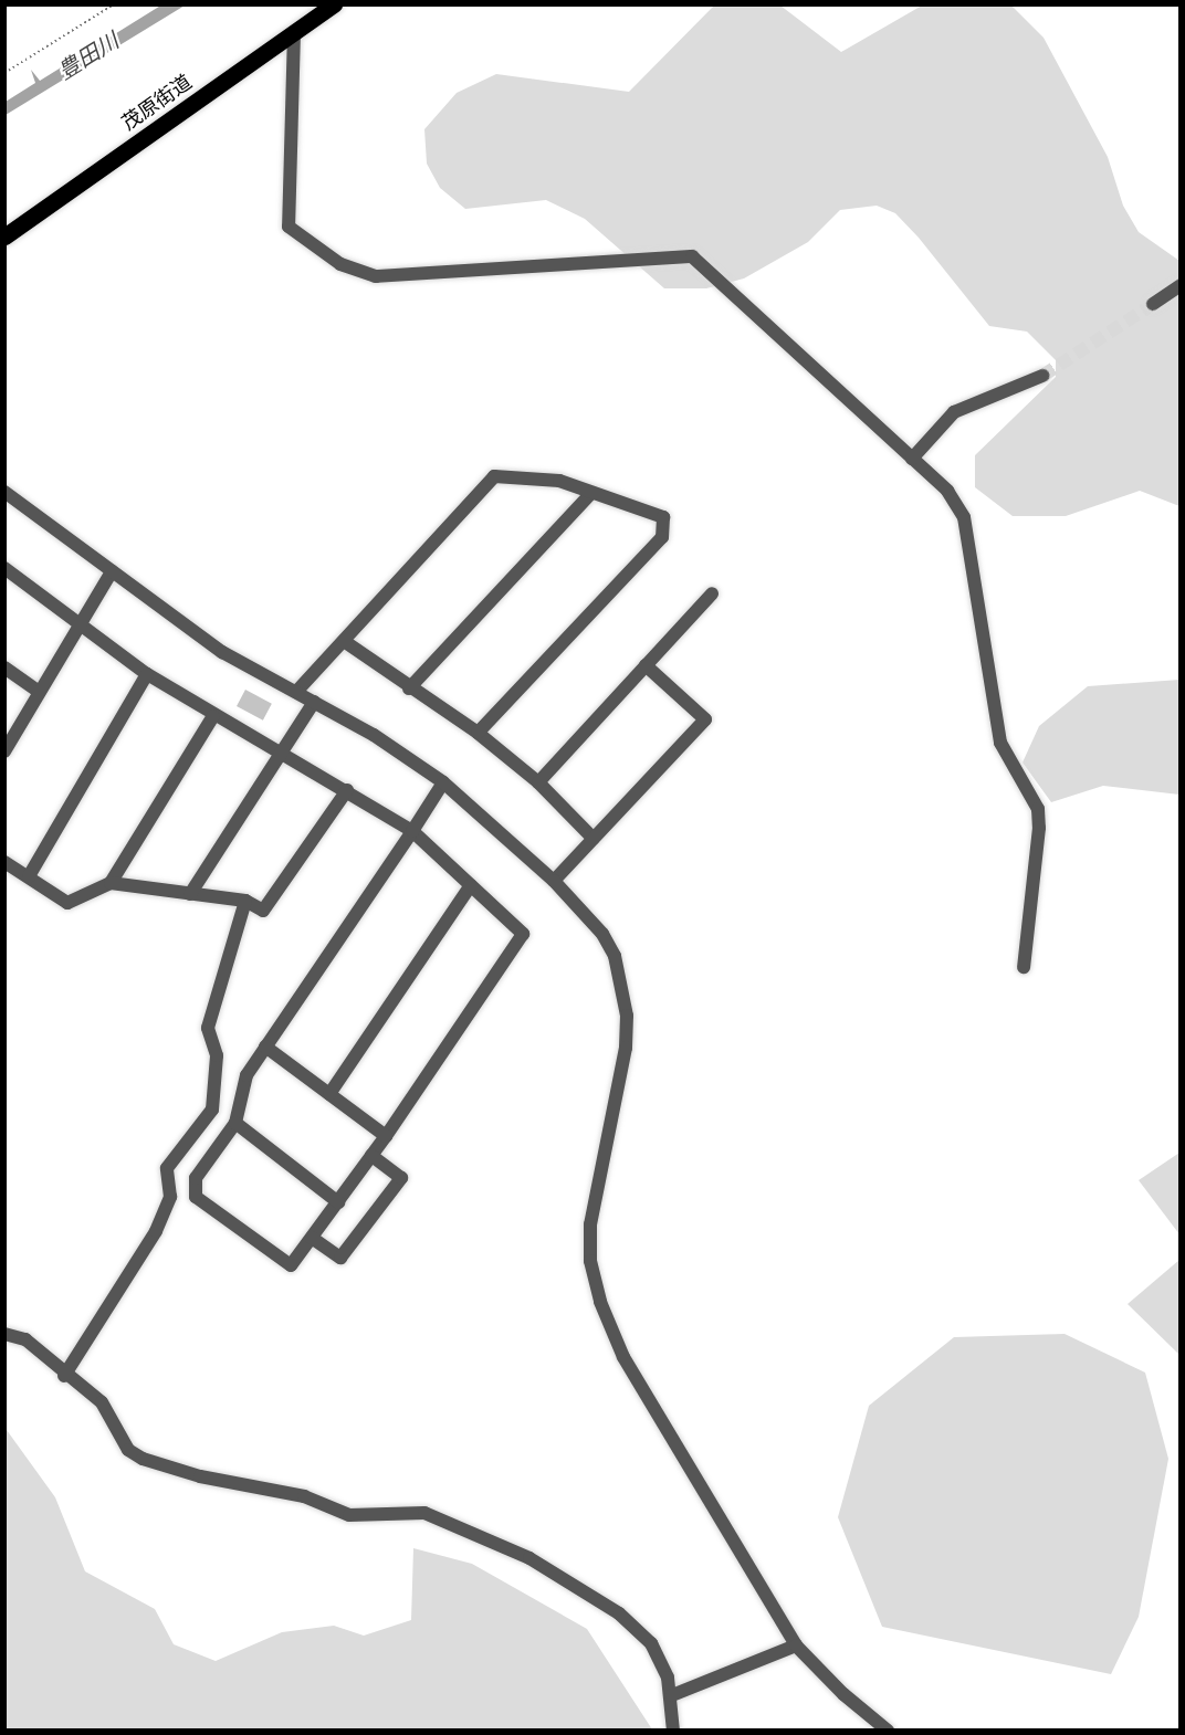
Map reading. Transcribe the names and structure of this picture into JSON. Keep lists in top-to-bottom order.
{
  "streets": {
    "main road": ["茂原街道"]
  },
  "water": ["豊田川"]
}
